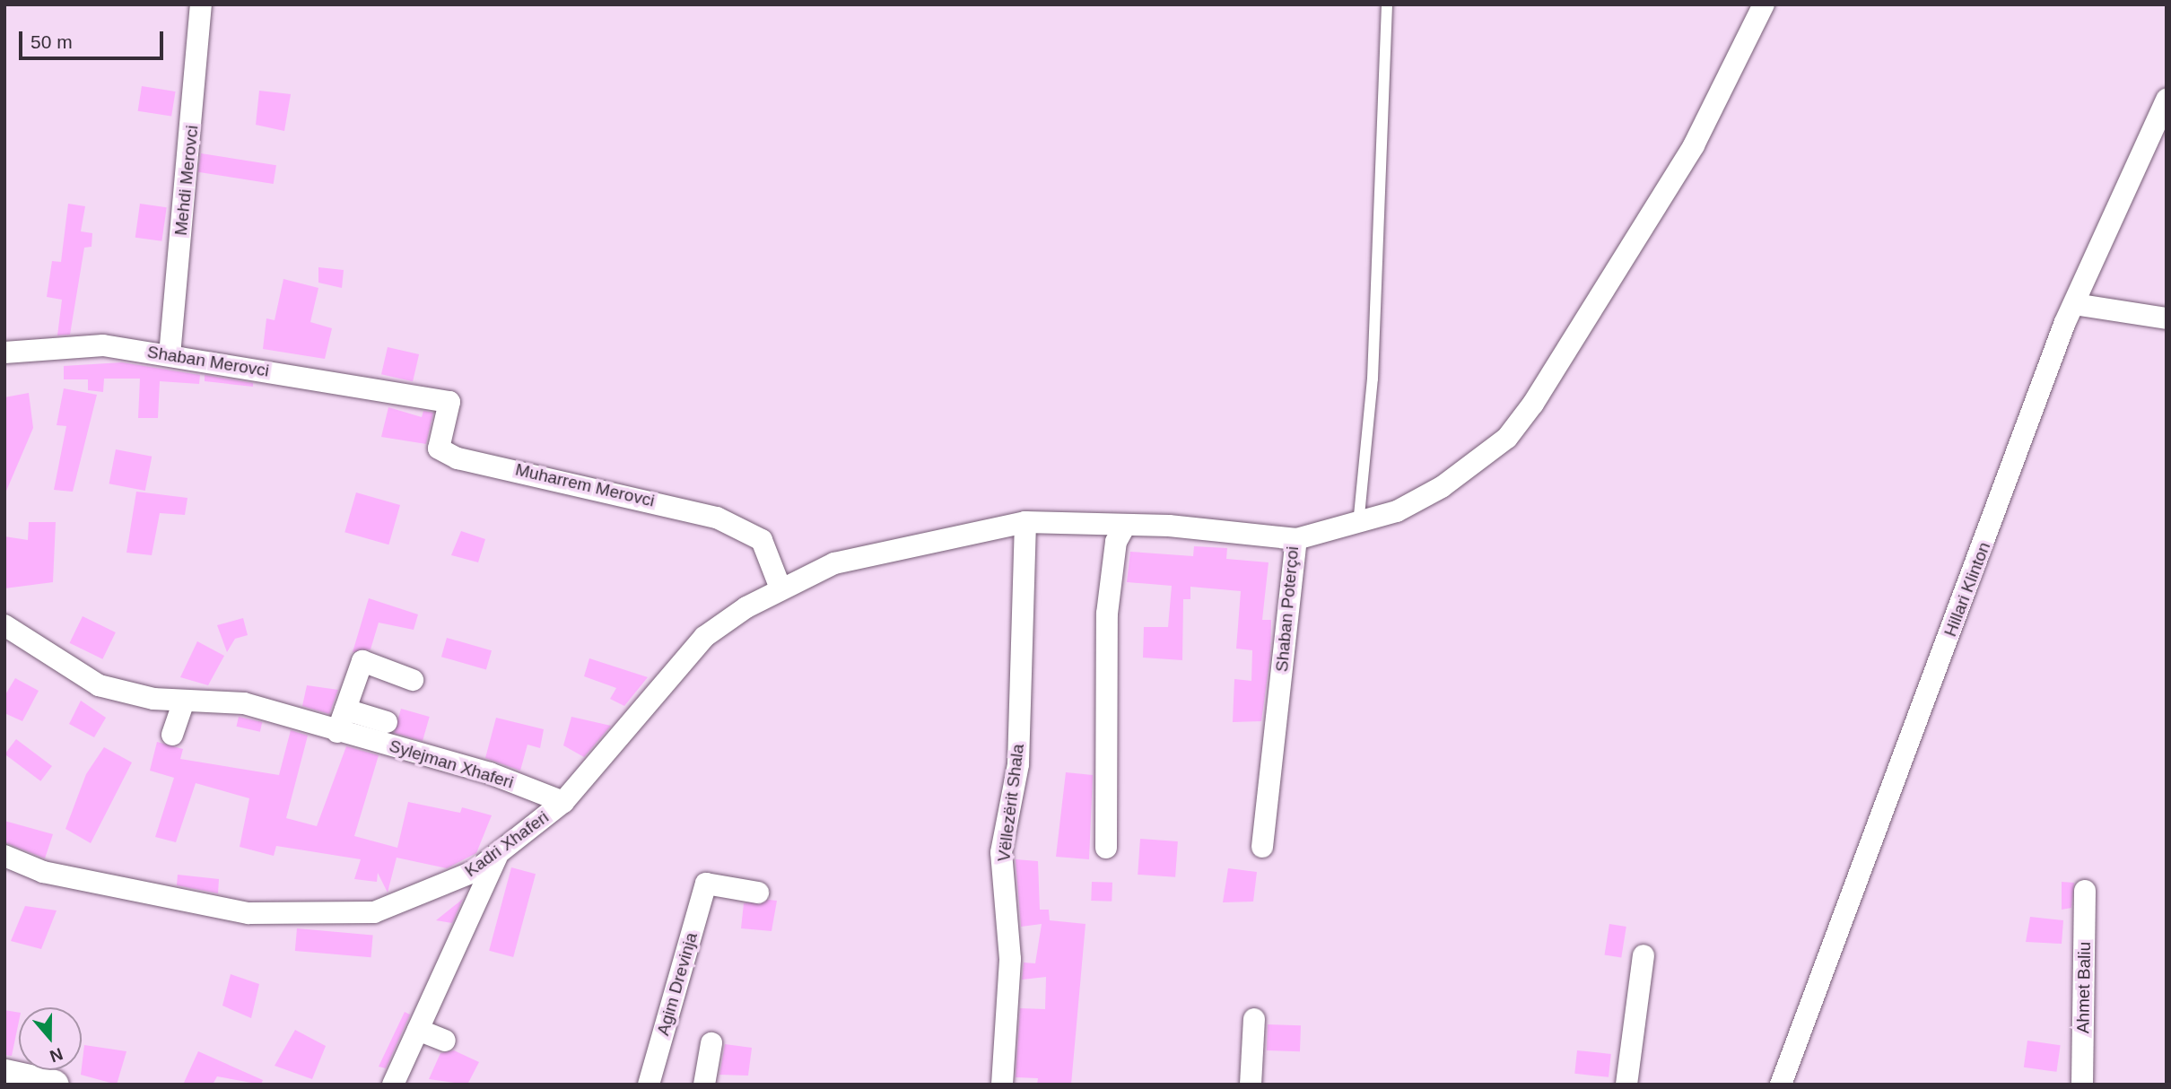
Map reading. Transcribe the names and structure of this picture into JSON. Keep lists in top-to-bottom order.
{
  "streets": {
    "street": [
      "Mehdi Merovci",
      "Shaban Merovci",
      "Muharrem Merovci",
      "Hillari Klinton",
      "Shaban Poterçoi",
      "Sylejman Xhaferi",
      "Vëllezërit Shala",
      "Kadri Xhaferi",
      "Agim Drevinja",
      "Ahmet Baliu"
    ]
  },
  "crossings": [
    ["Mehdi Merovci", "Shaban Merovci"],
    ["Shaban Merovci", "Muharrem Merovci"],
    ["Muharrem Merovci", "Shaban Poterçoi"],
    ["Muharrem Merovci", "Kadri Xhaferi"],
    ["Shaban Poterçoi", "Vëllezërit Shala"],
    ["Shaban Poterçoi", "Kadri Xhaferi"],
    ["Sylejman Xhaferi", "Kadri Xhaferi"]
  ],
  "scale_bar": "50 m",
  "north": "bottom"
}
